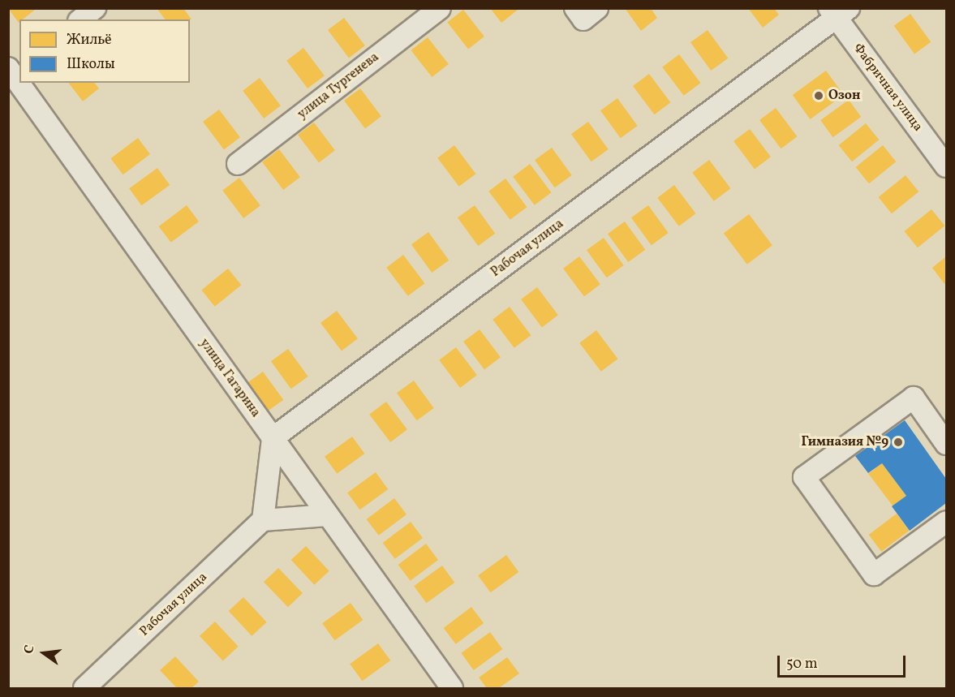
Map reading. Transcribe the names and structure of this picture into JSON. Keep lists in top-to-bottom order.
{
  "streets": {
    "street": [
      "улица Тургенева",
      "Фабричная улица",
      "Рабочая улица",
      "улица Гагарина"
    ]
  },
  "crossings": [
    ["Фабричная улица", "Рабочая улица"],
    ["Рабочая улица", "улица Гагарина"]
  ],
  "places": ["Озон", "Гимназия №9"],
  "legend": ["Жильё", "Школы"],
  "scale_bar": "50 m",
  "north": "left"
}
